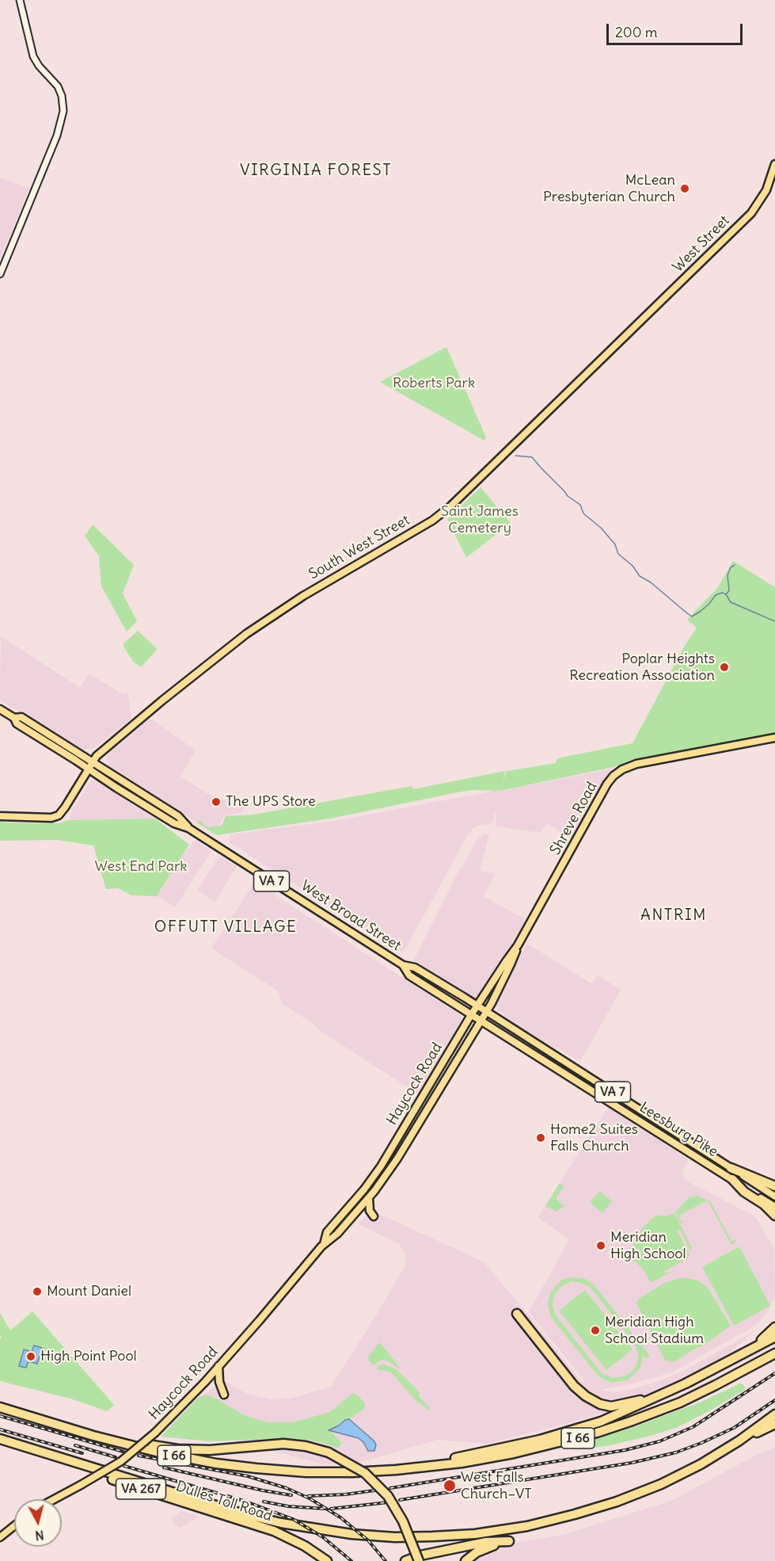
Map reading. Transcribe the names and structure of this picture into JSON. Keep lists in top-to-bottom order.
{
  "streets": {
    "highway": ["I 66", "VA 267", "Dulles Toll Road"],
    "main road": [
      "West Street",
      "South West Street",
      "Shreve Road",
      "VA 7",
      "West Broad Street",
      "Haycock Road",
      "Leesburg Pike"
    ]
  },
  "crossings": [
    ["West Street", "South West Street"],
    ["South West Street", "West Broad Street"],
    ["Shreve Road", "West Broad Street"],
    ["Shreve Road", "Haycock Road"],
    ["Shreve Road", "Leesburg Pike"],
    ["West Broad Street", "Haycock Road"],
    ["West Broad Street", "Leesburg Pike"],
    ["Haycock Road", "Leesburg Pike"]
  ],
  "districts": ["VIRGINIA FOREST", "ANTRIM", "OFFUTT VILLAGE"],
  "parks": ["Roberts Park", "Saint James Cemetery", "West End Park"],
  "places": [
    "McLean Presbyterian Church",
    "Poplar Heights Recreation Association",
    "The UPS Store",
    "Home2 Suites Falls Church",
    "Meridian High School",
    "Mount Daniel",
    "Meridian High School Stadium",
    "High Point Pool",
    "West Falls Church–VT"
  ],
  "scale_bar": "200 m",
  "north": "bottom"
}
